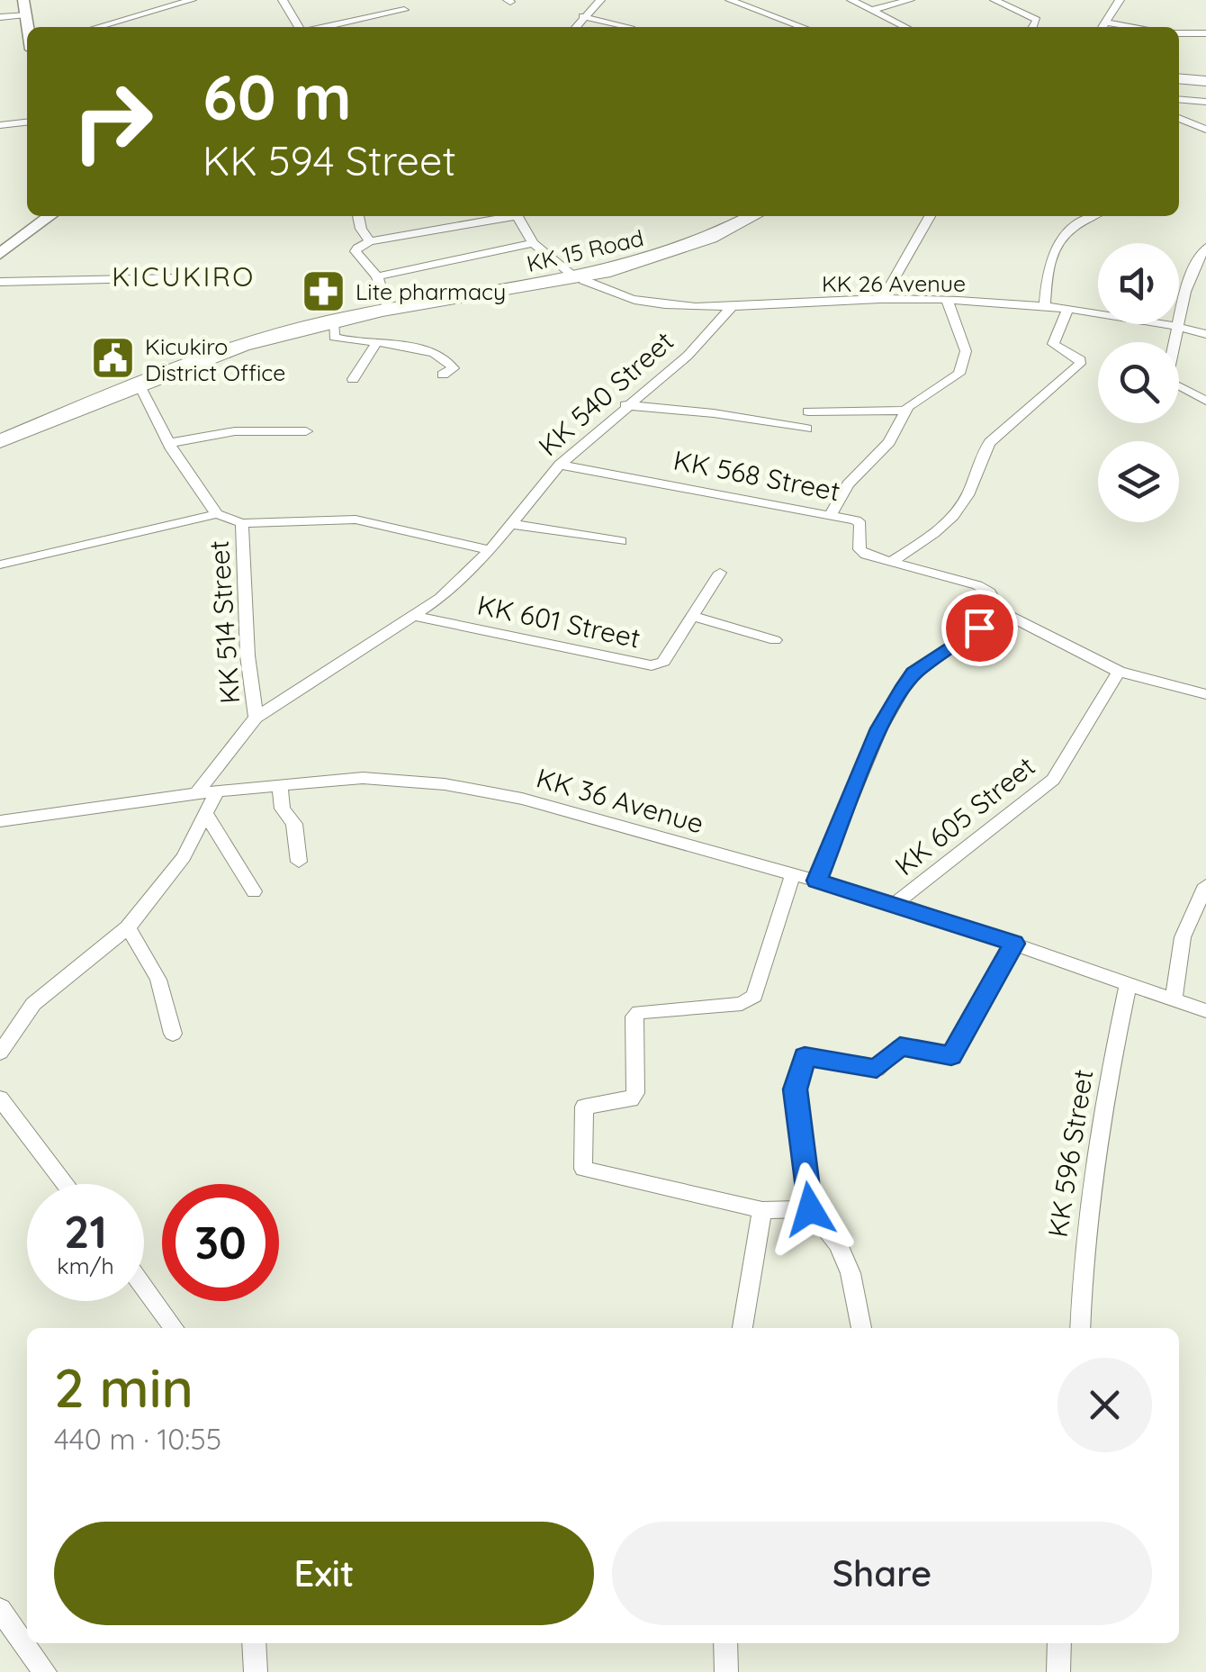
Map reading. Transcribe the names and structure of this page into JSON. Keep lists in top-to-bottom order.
{
  "streets": {
    "highway": ["KK 15 Road"],
    "street": [
      "KK 26 Avenue",
      "KK 540 Street",
      "KK 568 Street",
      "KK 601 Street",
      "KK 514 Street",
      "KK 36 Avenue",
      "KK 605 Street",
      "KK 596 Street"
    ]
  },
  "crossings": [
    ["KK 15 Road", "KK 26 Avenue"],
    ["KK 15 Road", "KK 514 Street"],
    ["KK 26 Avenue", "KK 540 Street"],
    ["KK 540 Street", "KK 568 Street"],
    ["KK 540 Street", "KK 601 Street"],
    ["KK 568 Street", "KK 605 Street"],
    ["KK 601 Street", "KK 514 Street"],
    ["KK 601 Street", "KK 36 Avenue"],
    ["KK 36 Avenue", "KK 605 Street"],
    ["KK 36 Avenue", "KK 596 Street"]
  ],
  "districts": ["KICUKIRO"],
  "places": {
    "pharmacy": ["Lite pharmacy"],
    "public building": ["Kicukiro District Office"]
  },
  "page": {
    "turn": ["60 m", "KK 594 Street"],
    "speed": "21 km/h",
    "limit": "30",
    "heading": ["2 min", "440 m · 10:55"],
    "buttons": ["Exit", "Share"]
  }
}
